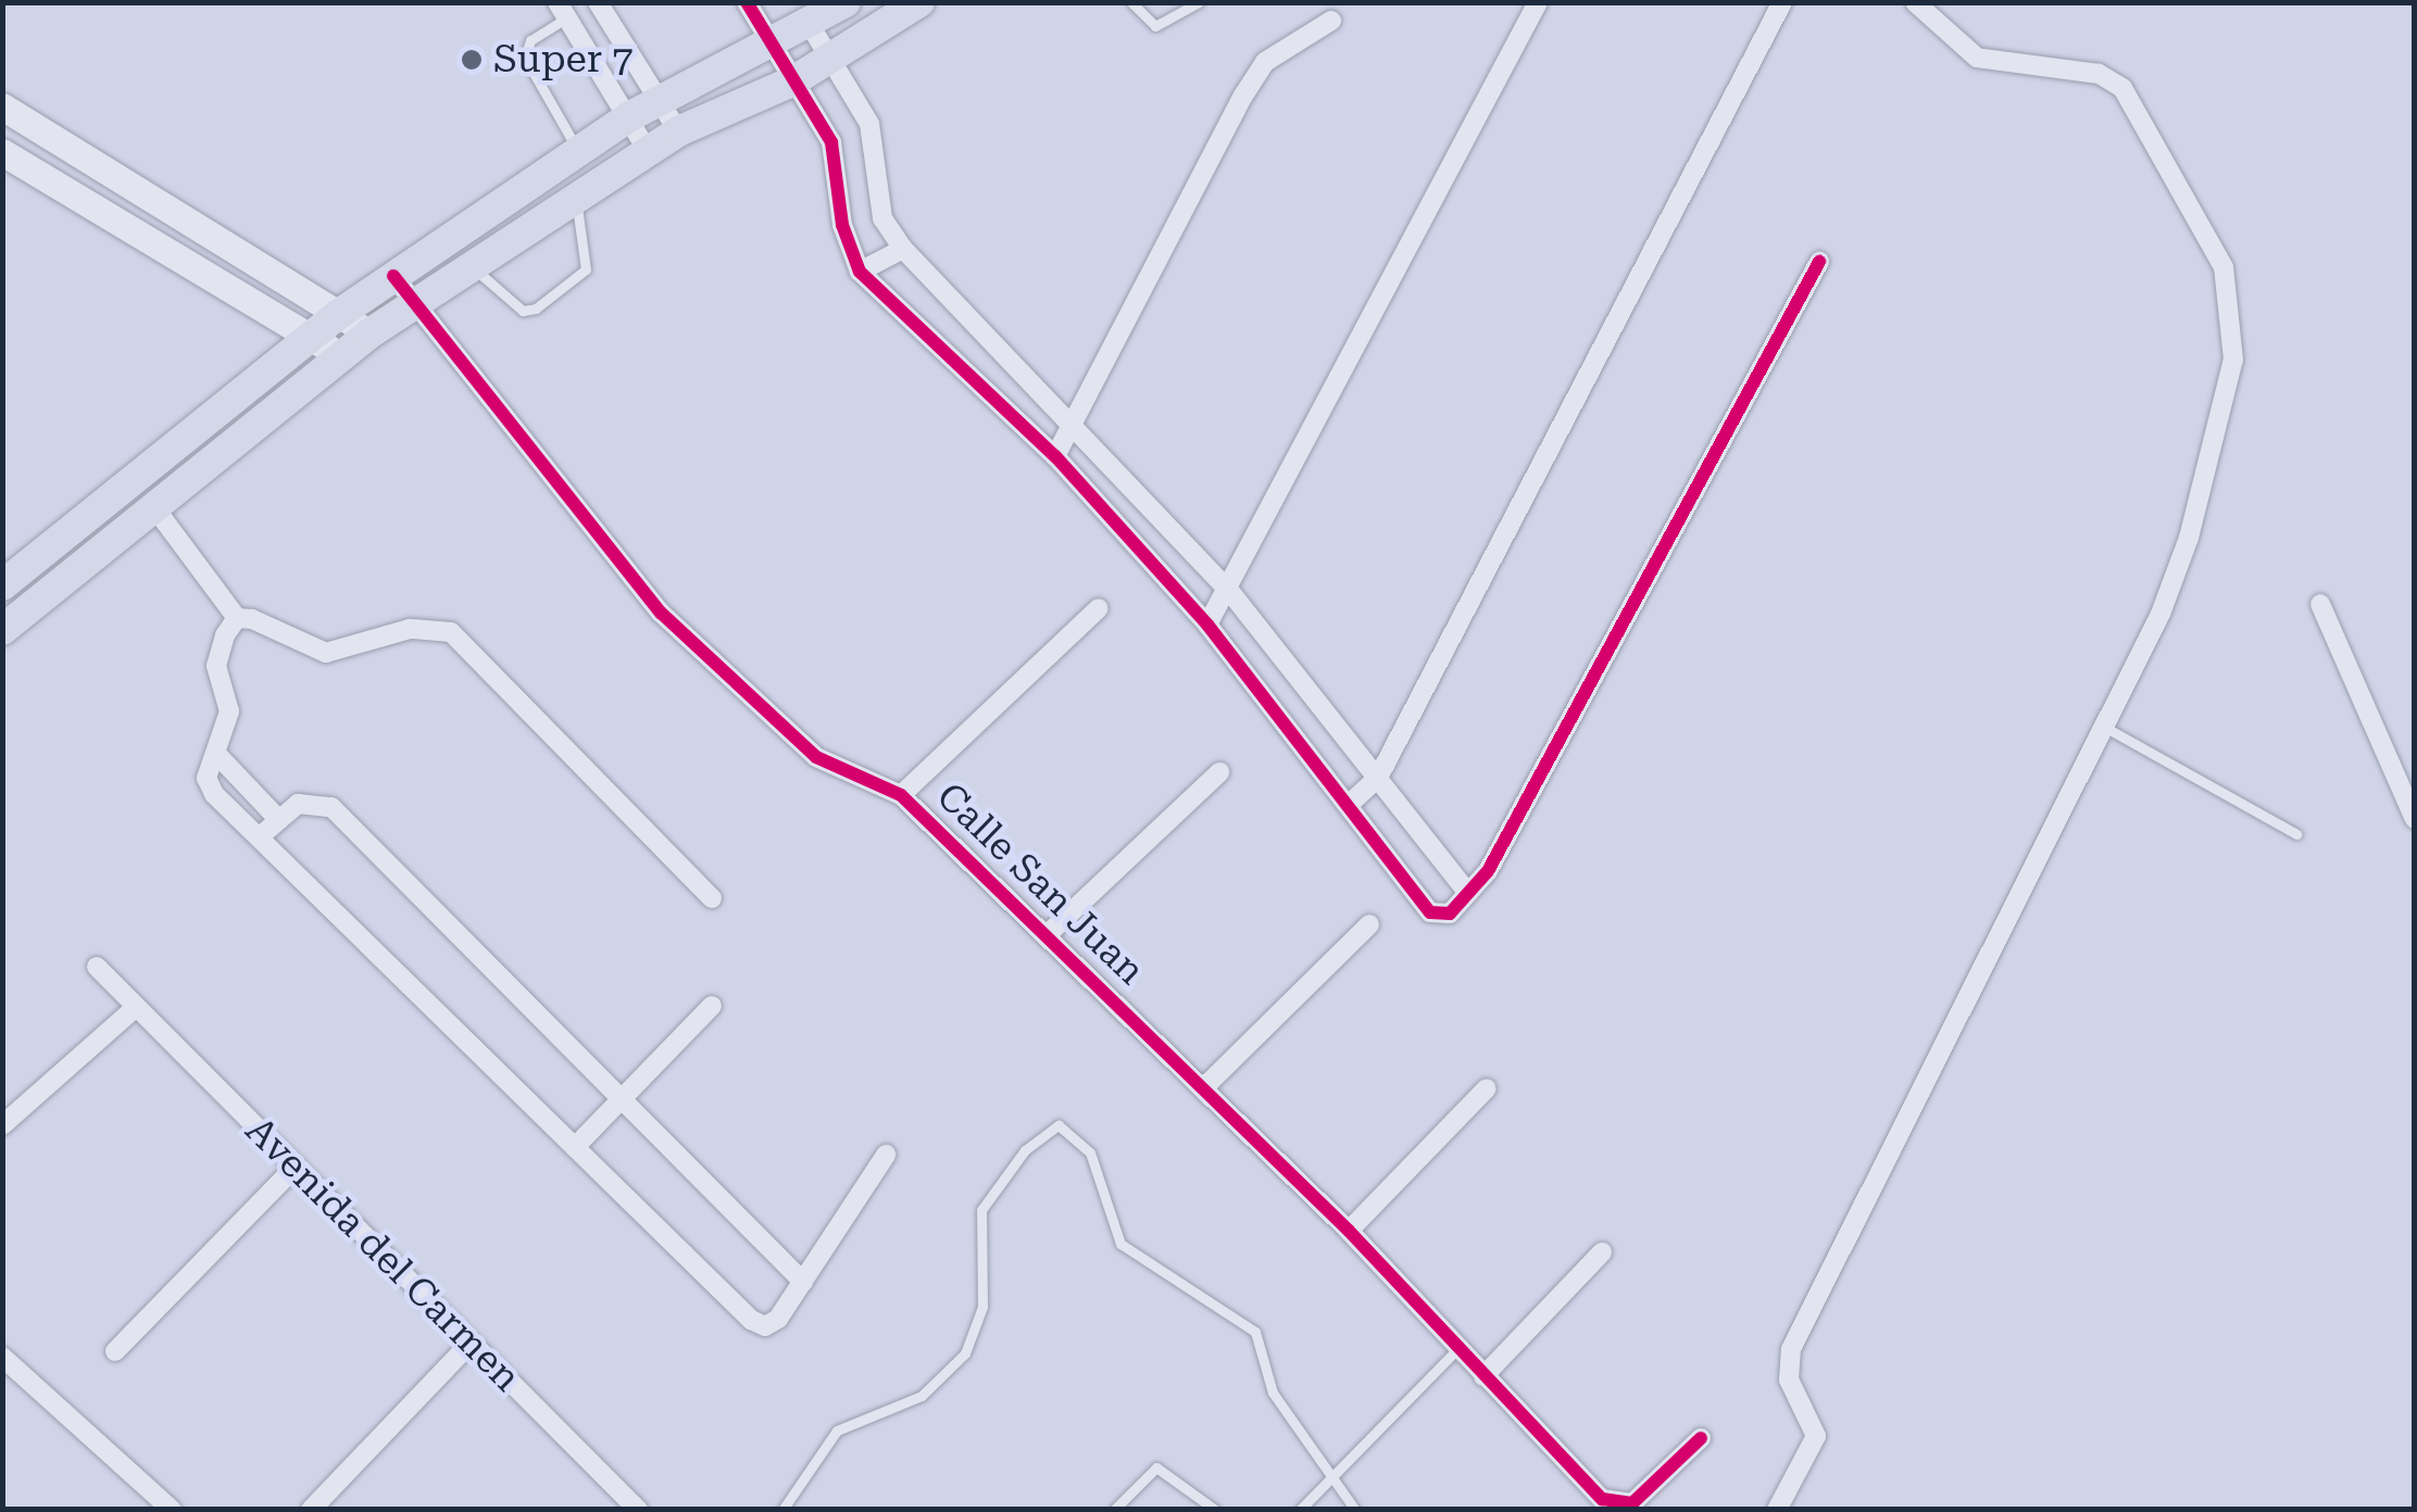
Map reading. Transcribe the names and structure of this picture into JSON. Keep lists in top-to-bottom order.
{
  "streets": {
    "street": ["Calle San Juan", "Avenida del Carmen"]
  },
  "places": ["Super 7"]
}
